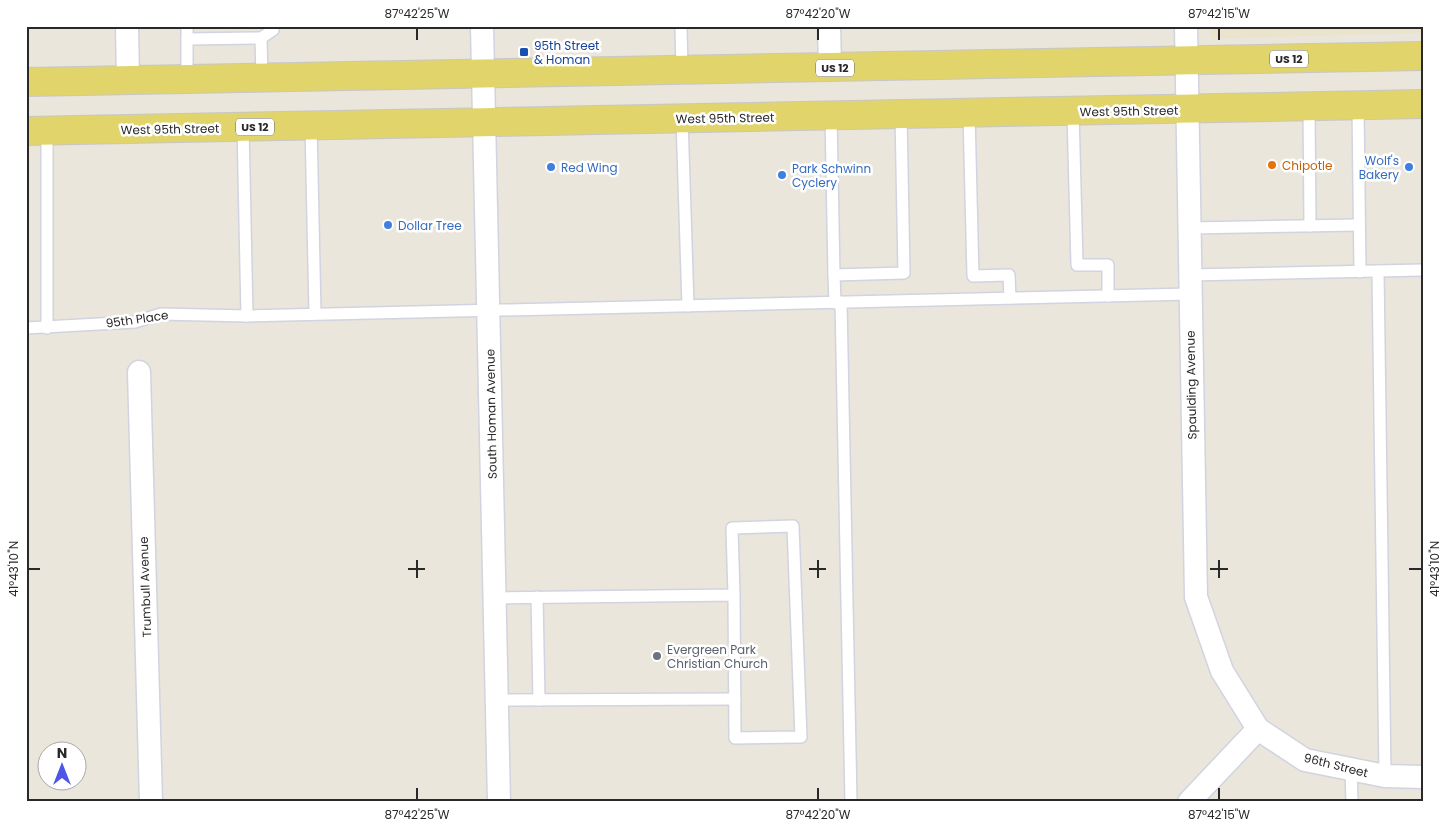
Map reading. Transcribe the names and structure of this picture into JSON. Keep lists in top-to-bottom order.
{
  "streets": {
    "main road": ["US 12", "West 95th Street"],
    "street": [
      "Spaulding Avenue",
      "South Homan Avenue",
      "Trumbull Avenue",
      "96th Street"
    ],
    "lane": ["95th Place"]
  },
  "crossings": [
    ["US 12", "Spaulding Avenue"],
    ["US 12", "South Homan Avenue"],
    ["West 95th Street", "Spaulding Avenue"],
    ["West 95th Street", "South Homan Avenue"],
    ["95th Place", "Spaulding Avenue"],
    ["95th Place", "South Homan Avenue"],
    ["Spaulding Avenue", "96th Street"]
  ],
  "places": {
    "transit": ["95th Street & Homan"],
    "other": [
      "Chipotle",
      "Red Wing",
      "Wolf's Bakery",
      "Park Schwinn Cyclery",
      "Dollar Tree",
      "Evergreen Park Christian Church"
    ]
  },
  "north": "top",
  "coordinates": [
    "87°42'25\"W",
    "87°42'20\"W",
    "87°42'15\"W",
    "41°43'10\"N"
  ]
}
